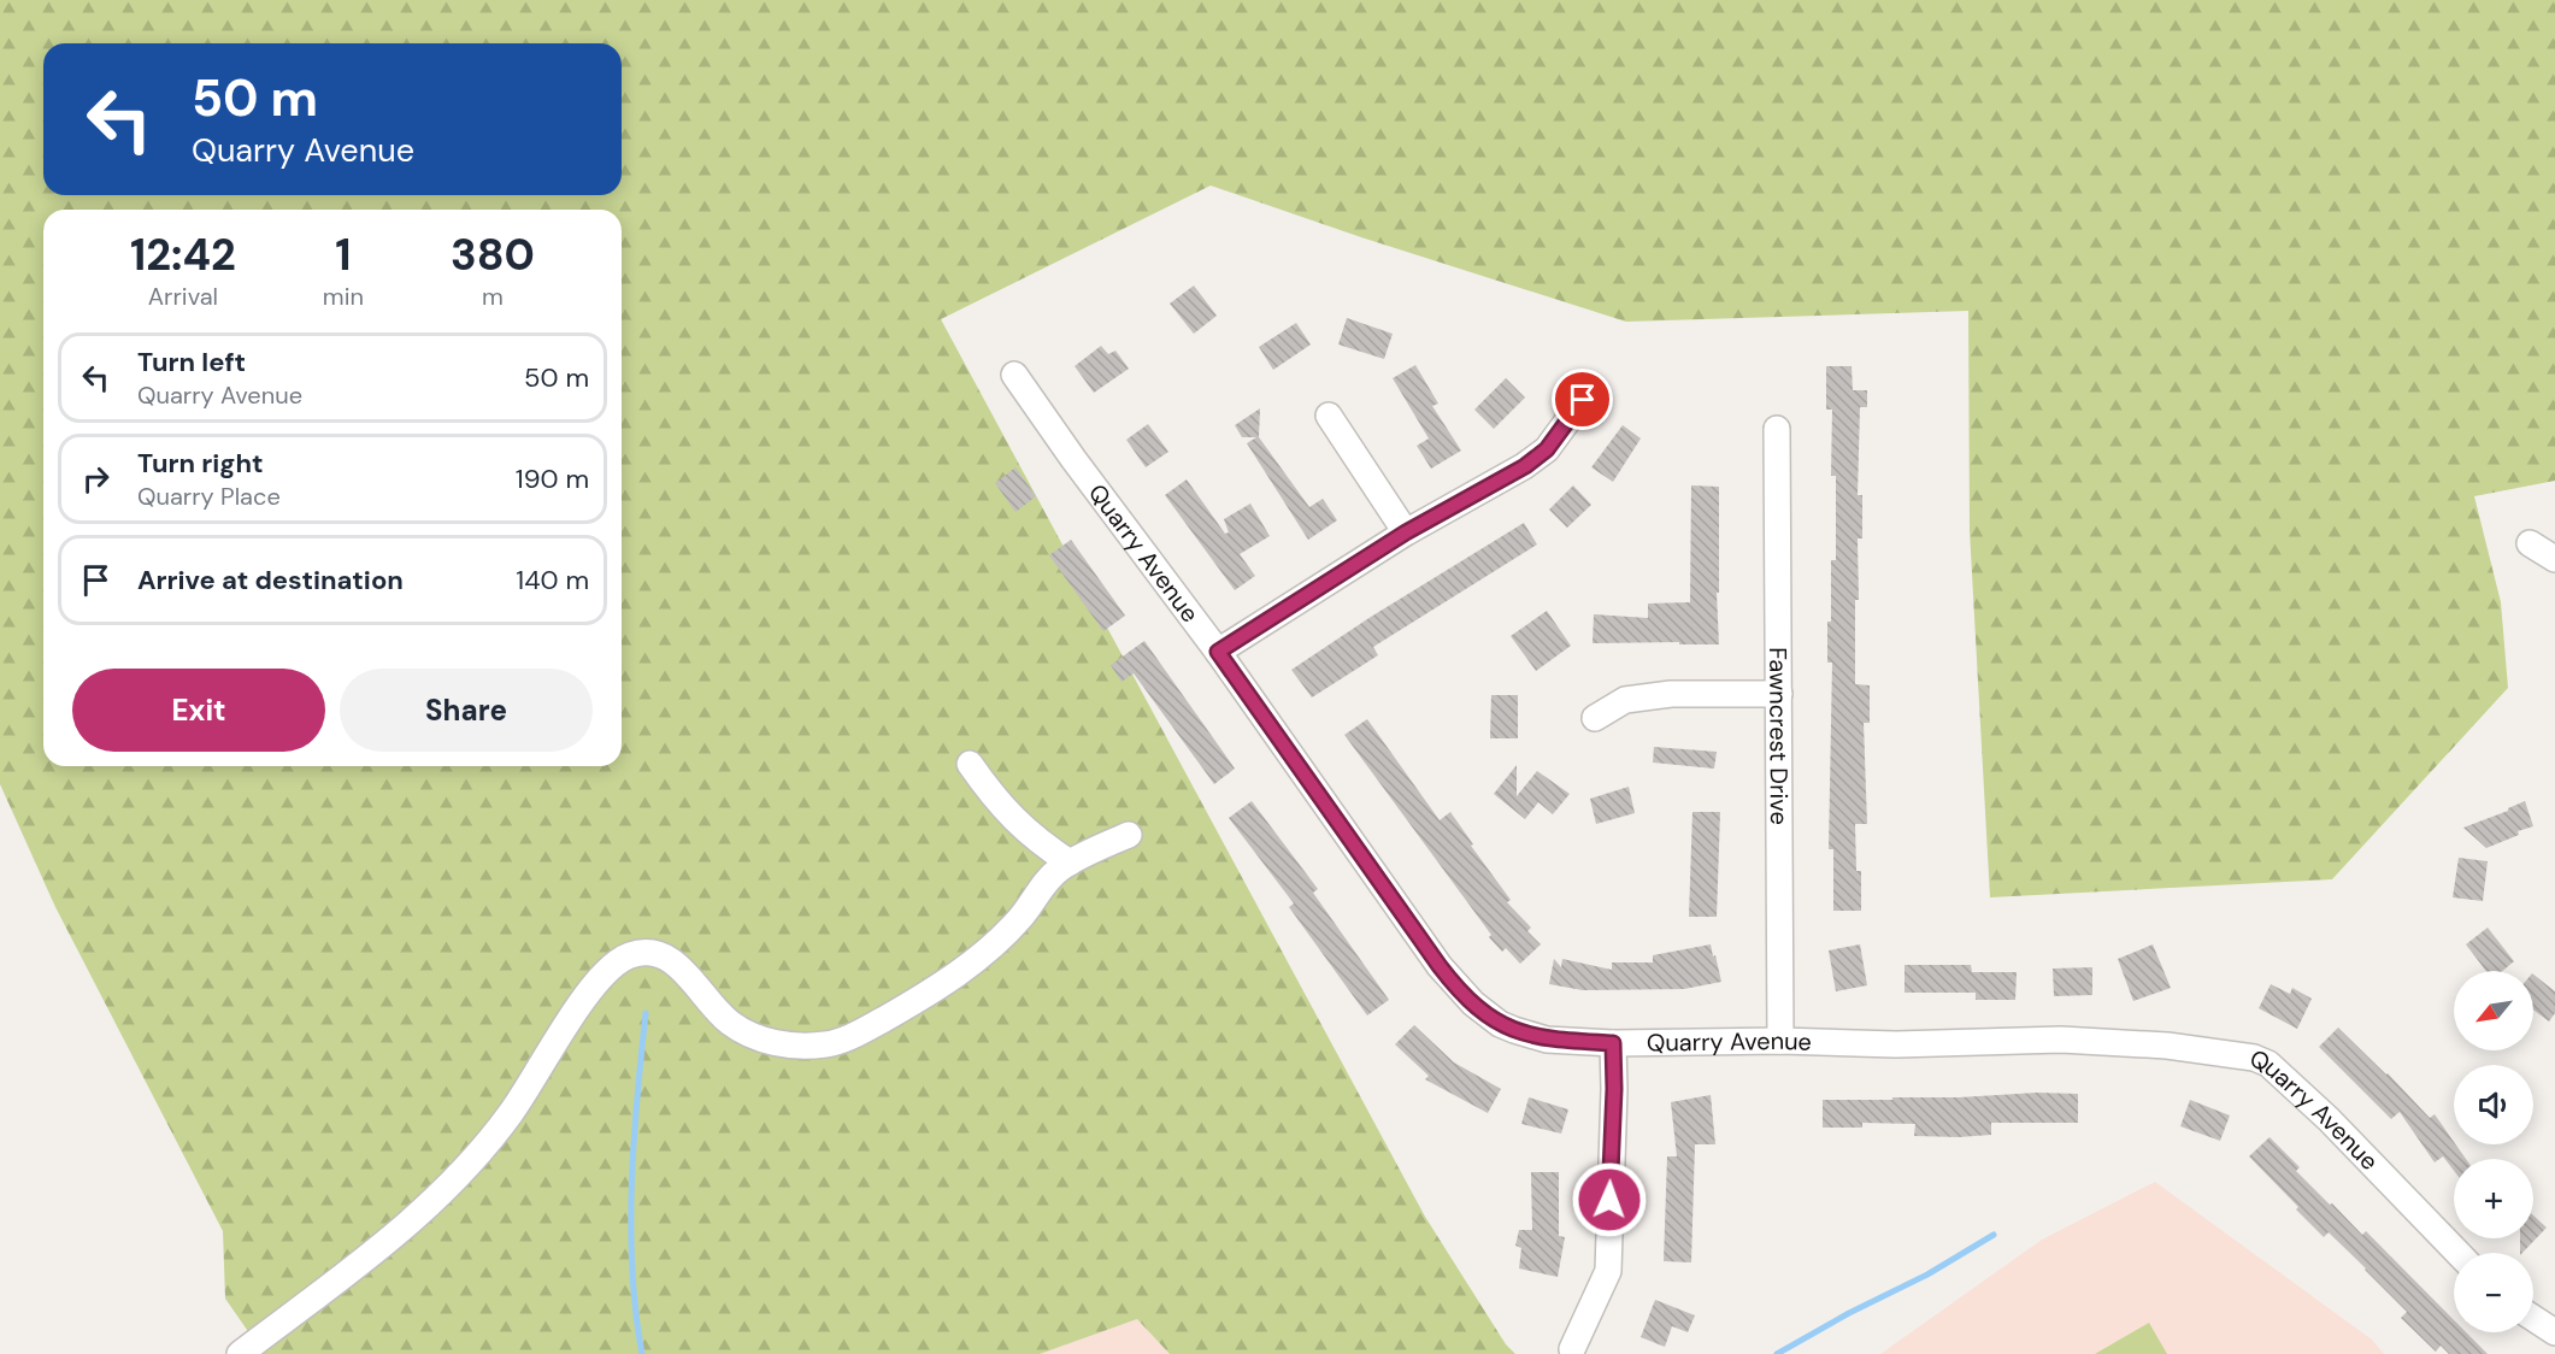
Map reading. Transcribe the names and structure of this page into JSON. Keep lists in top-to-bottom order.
{
  "streets": {
    "street": ["Quarry Avenue", "Fawncrest Drive"]
  },
  "crossings": [
    ["Quarry Avenue", "Fawncrest Drive"]
  ],
  "north": "bottom left",
  "page": {
    "turn": ["50 m", "Quarry Avenue"],
    "eta": [
      "12:42",
      "Arrival",
      "1",
      "min",
      "380",
      "m"
    ],
    "list": [
      {
        "name": "Turn left",
        "note": "Quarry Avenue",
        "value": "50 m"
      },
      {
        "name": "Turn right",
        "note": "Quarry Place",
        "value": "190 m"
      },
      {
        "name": "Arrive at destination",
        "value": "140 m"
      }
    ],
    "buttons": ["Exit", "Share"],
    "map_buttons": ["+", "−"]
  }
}
